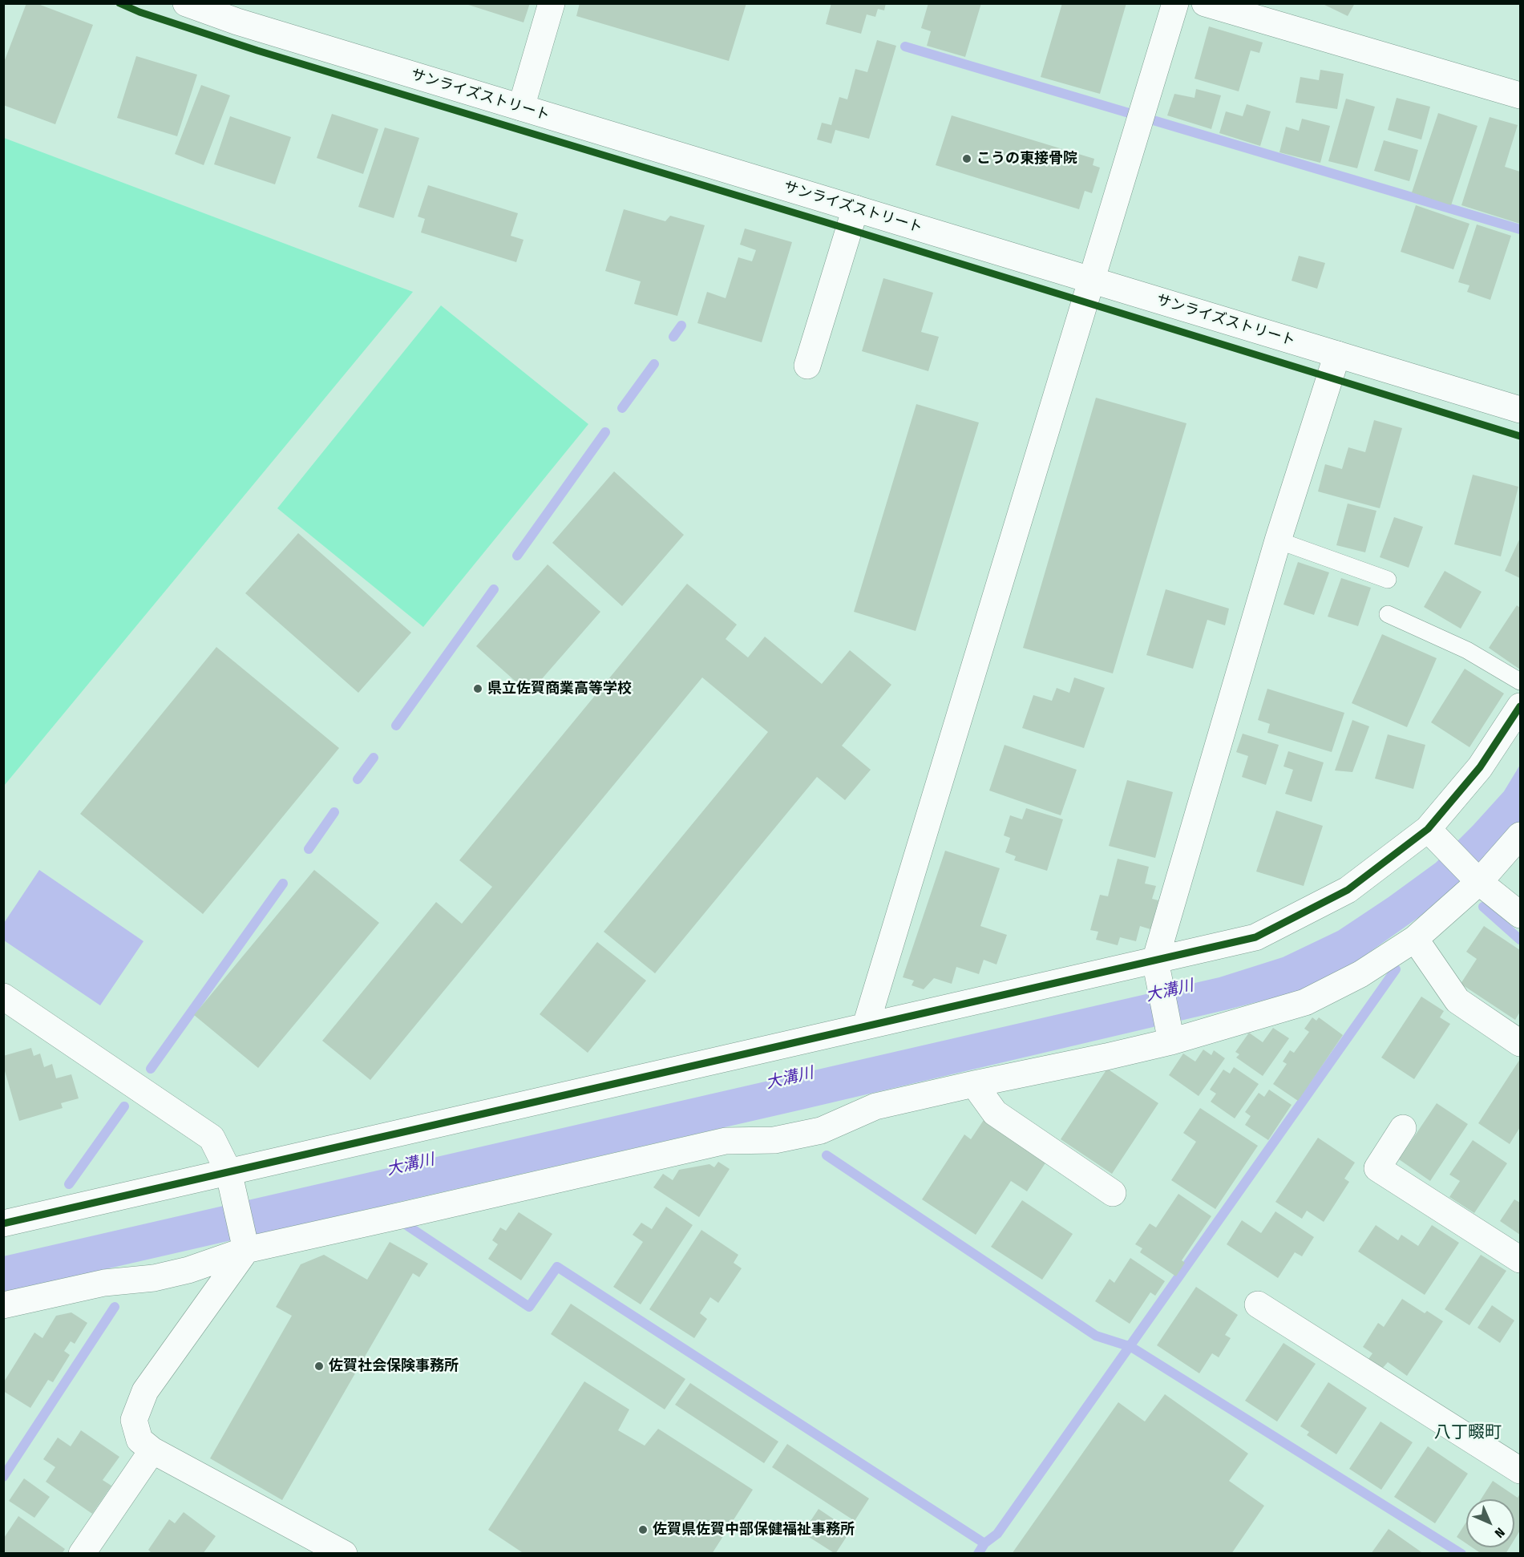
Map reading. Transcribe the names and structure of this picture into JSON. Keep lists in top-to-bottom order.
{
  "streets": {
    "street": ["サンライズストリート"]
  },
  "districts": ["八丁畷町"],
  "water": ["大溝川"],
  "places": [
    "こうの東接骨院",
    "県立佐賀商業高等学校",
    "佐賀社会保険事務所",
    "佐賀県佐賀中部保健福祉事務所"
  ],
  "north": "bottom right"
}
